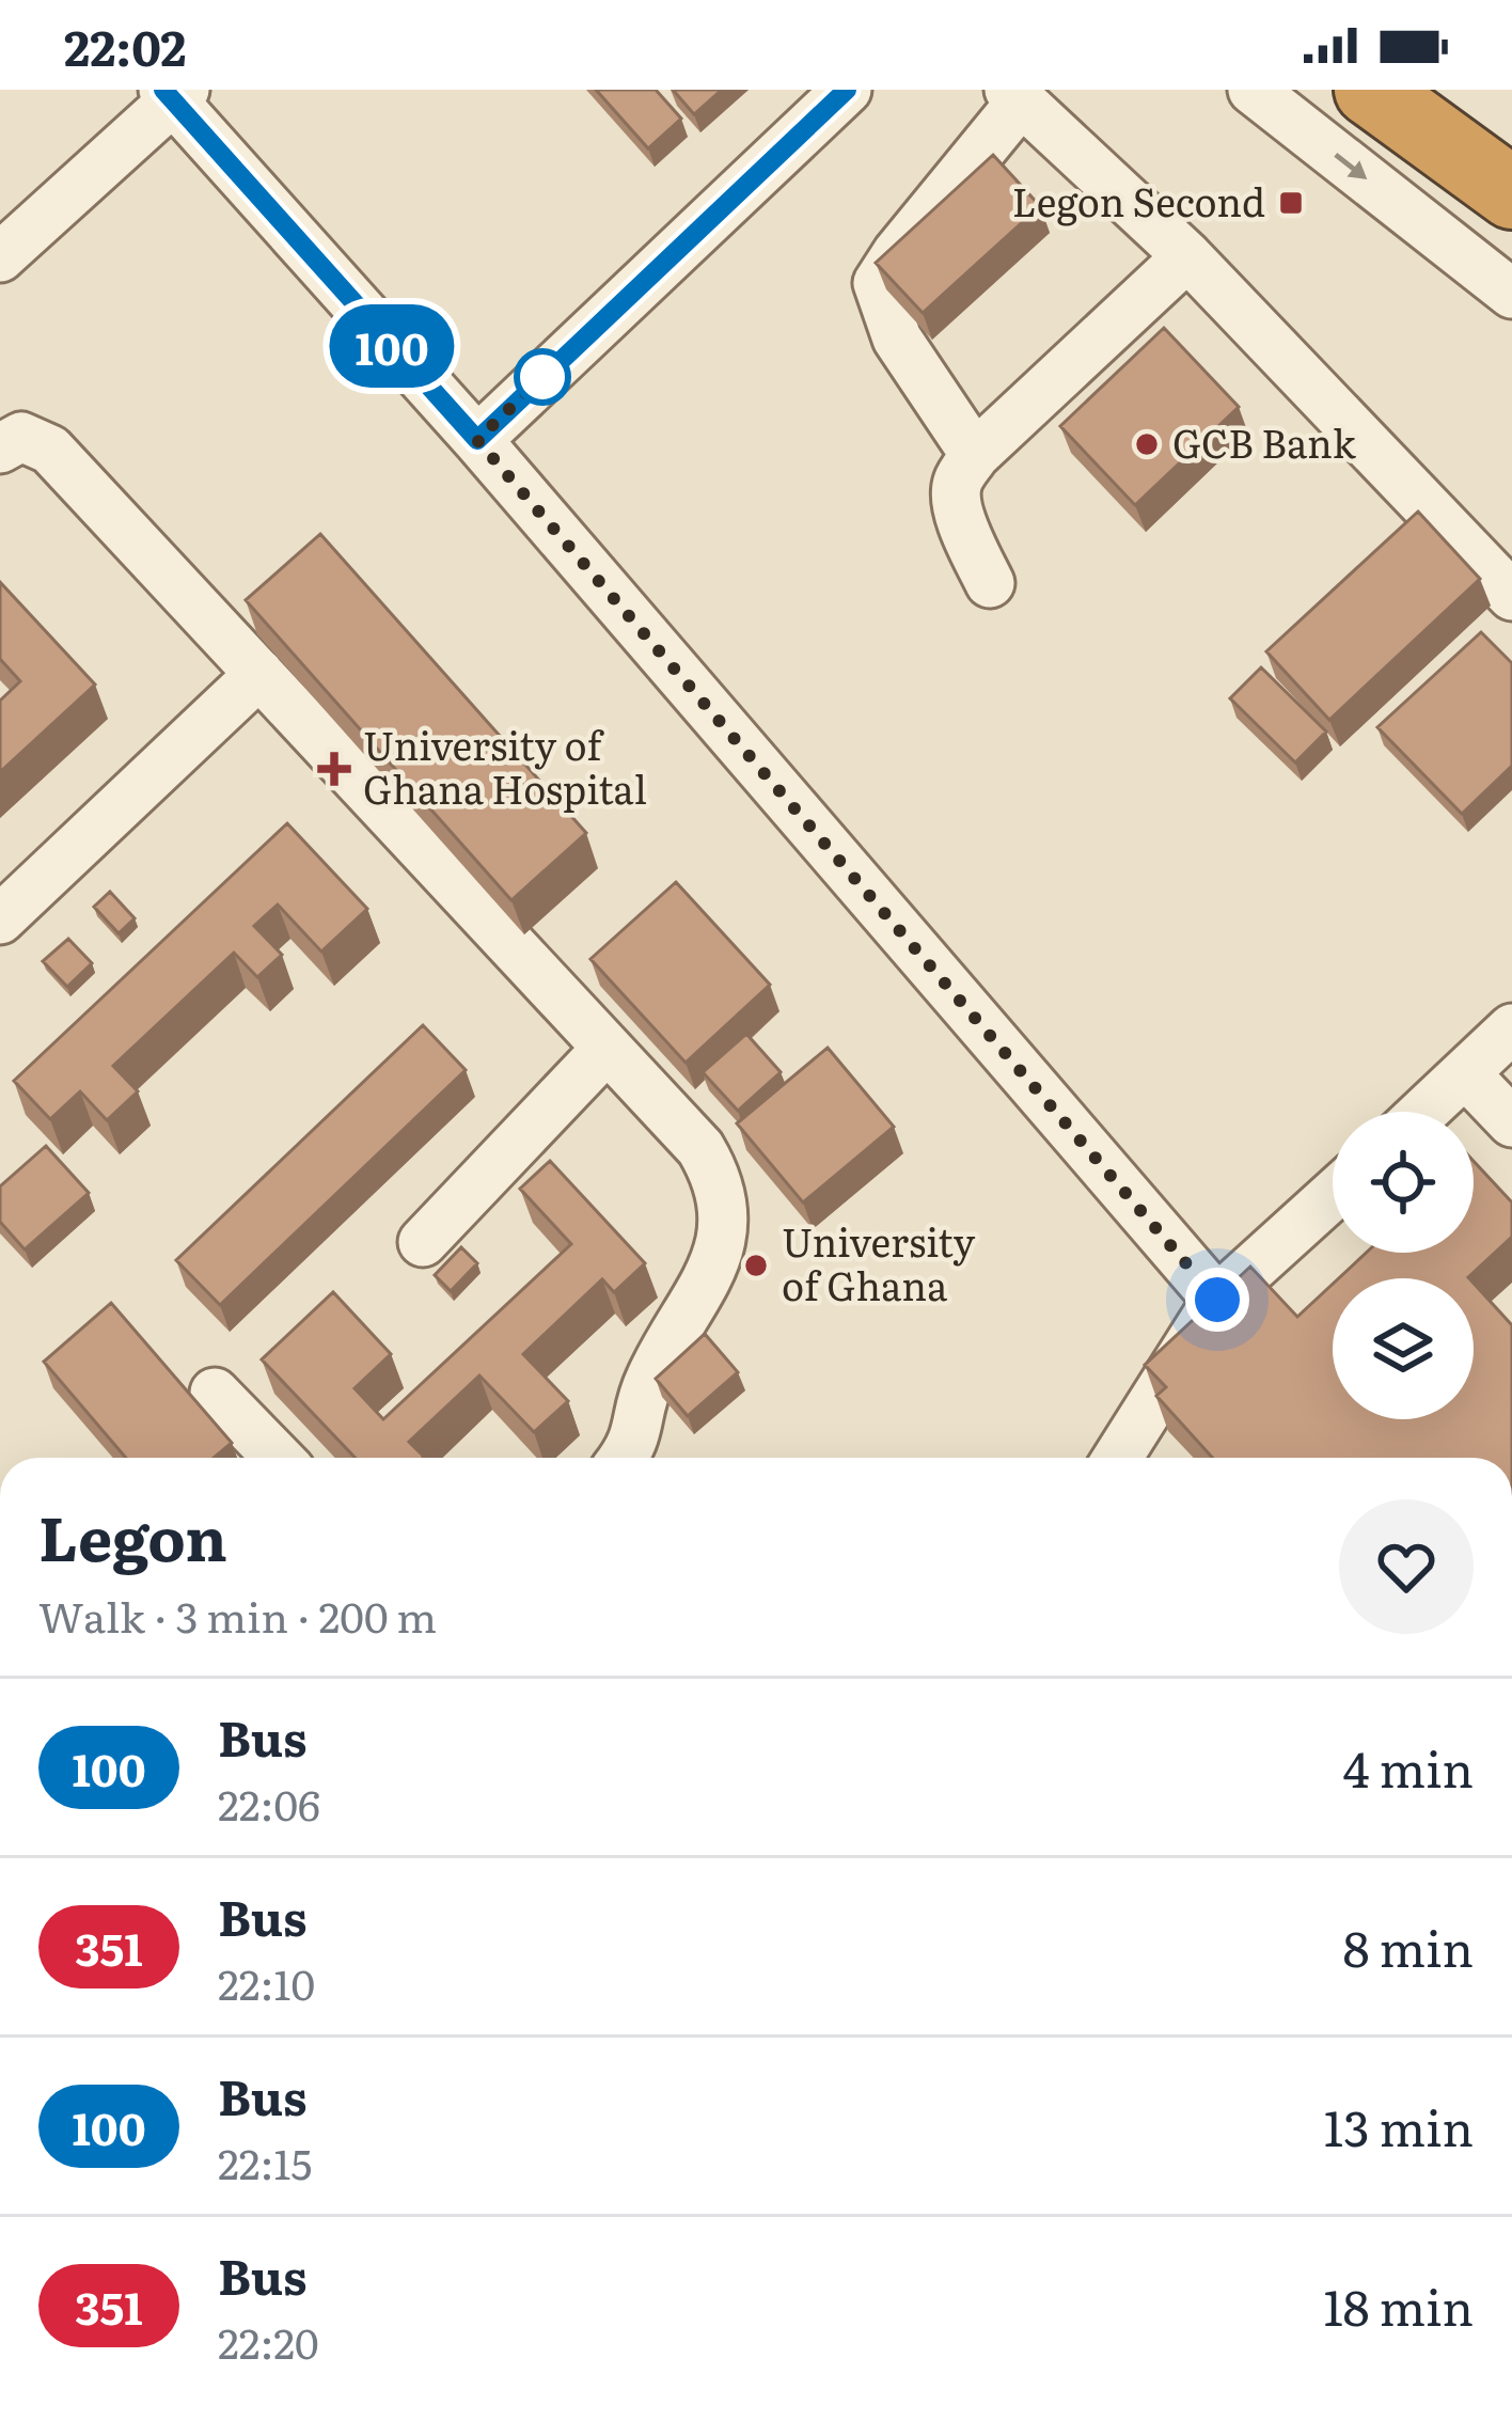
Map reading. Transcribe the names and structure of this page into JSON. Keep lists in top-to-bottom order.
{
  "places": {
    "transit": ["Legon Second"],
    "other": ["GCB Bank", "University of Ghana"],
    "health": ["University of Ghana Hospital"]
  },
  "lines": ["bus line 100"],
  "page": {
    "status": "22:02",
    "on_map": "100",
    "heading": ["Legon", "Walk · 3 min · 200 m"],
    "list": [
      {
        "mark": "100",
        "name": "Bus",
        "note": "22:06",
        "value": "4 min"
      },
      {
        "mark": "351",
        "name": "Bus",
        "note": "22:10",
        "value": "8 min"
      },
      {
        "mark": "100",
        "name": "Bus",
        "note": "22:15",
        "value": "13 min"
      },
      {
        "mark": "351",
        "name": "Bus",
        "note": "22:20",
        "value": "18 min"
      }
    ]
  }
}
